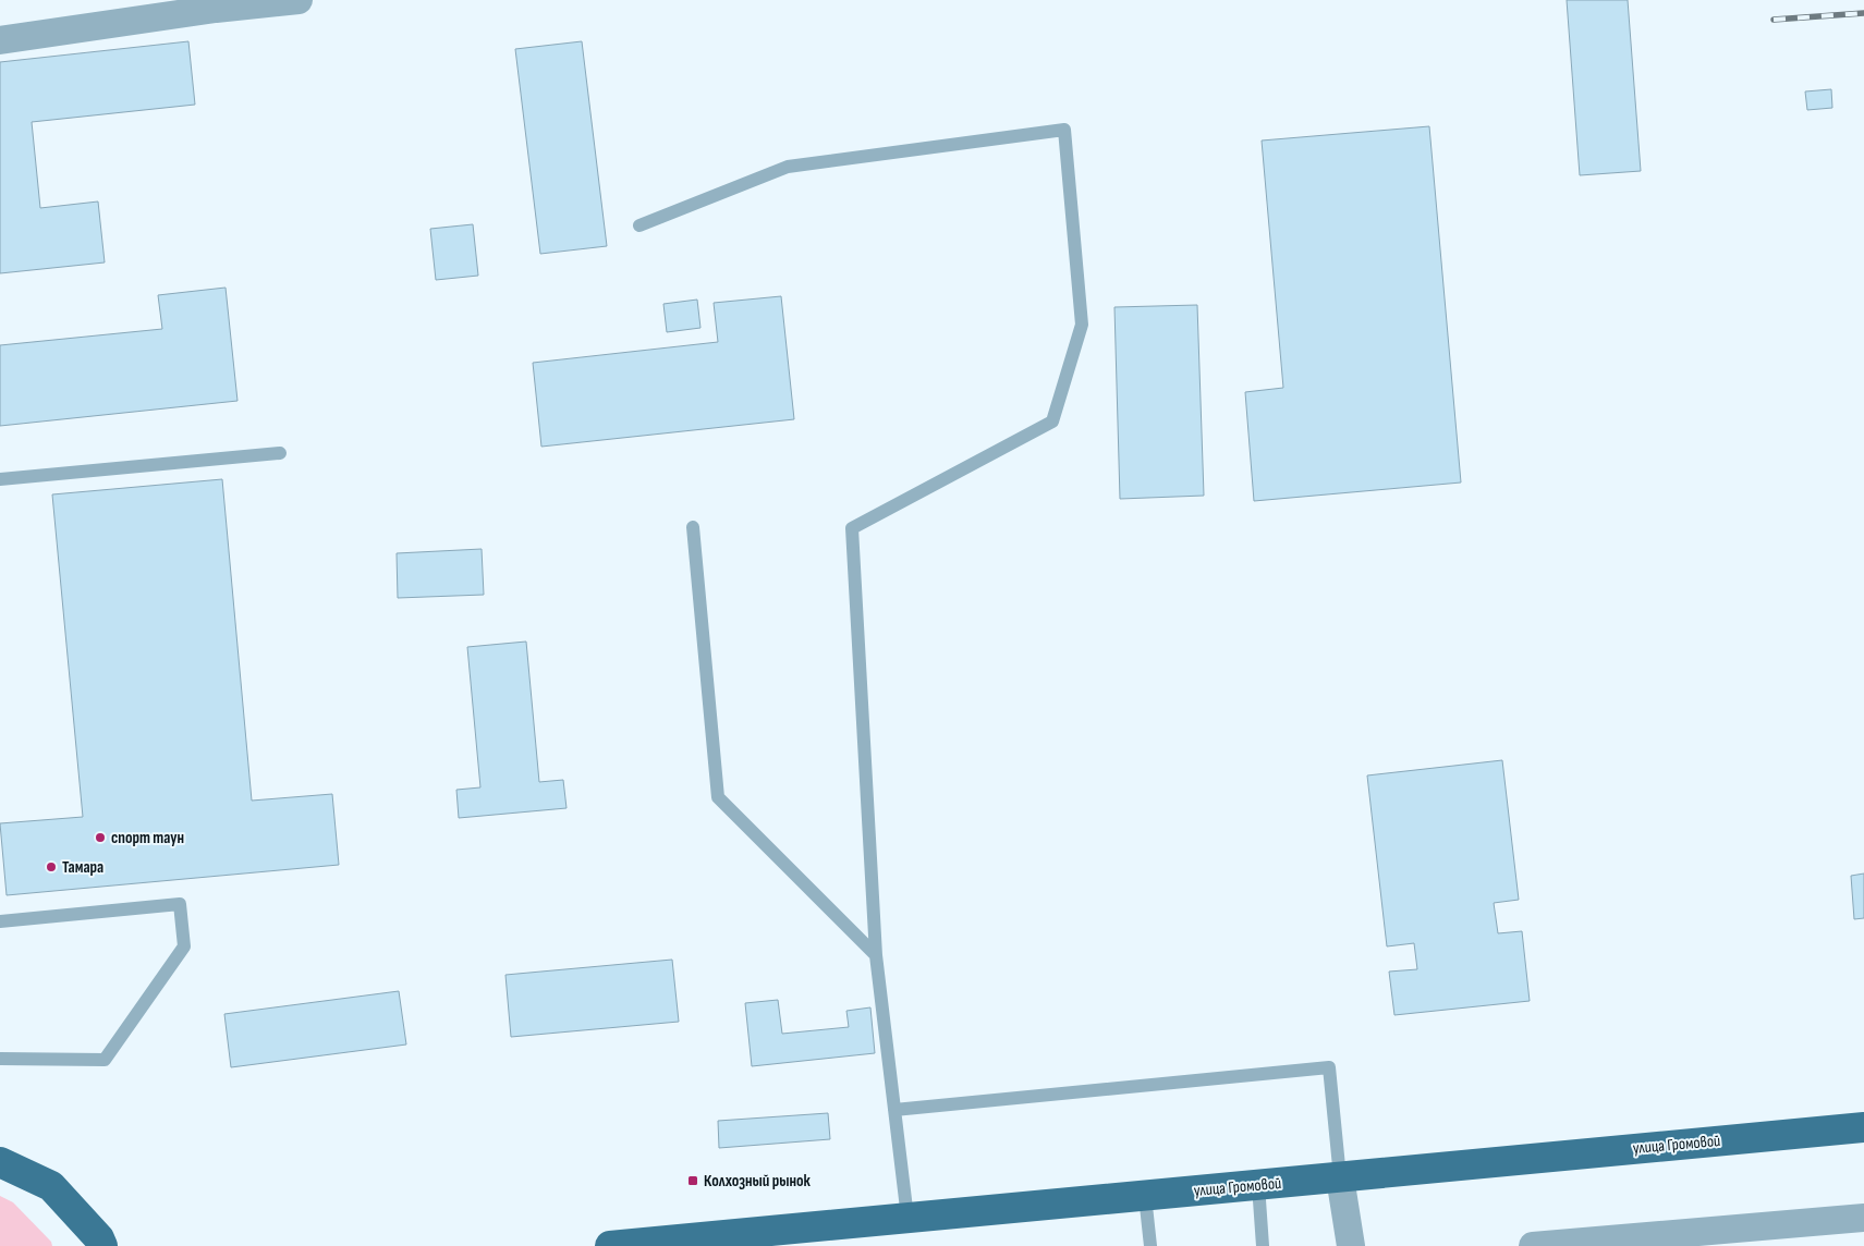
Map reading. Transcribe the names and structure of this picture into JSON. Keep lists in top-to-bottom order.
{
  "streets": {
    "main road": ["улица Громовой"]
  },
  "places": {
    "other": ["спорт таун", "Тамара"],
    "transit": ["Колхозный рынок"]
  }
}
